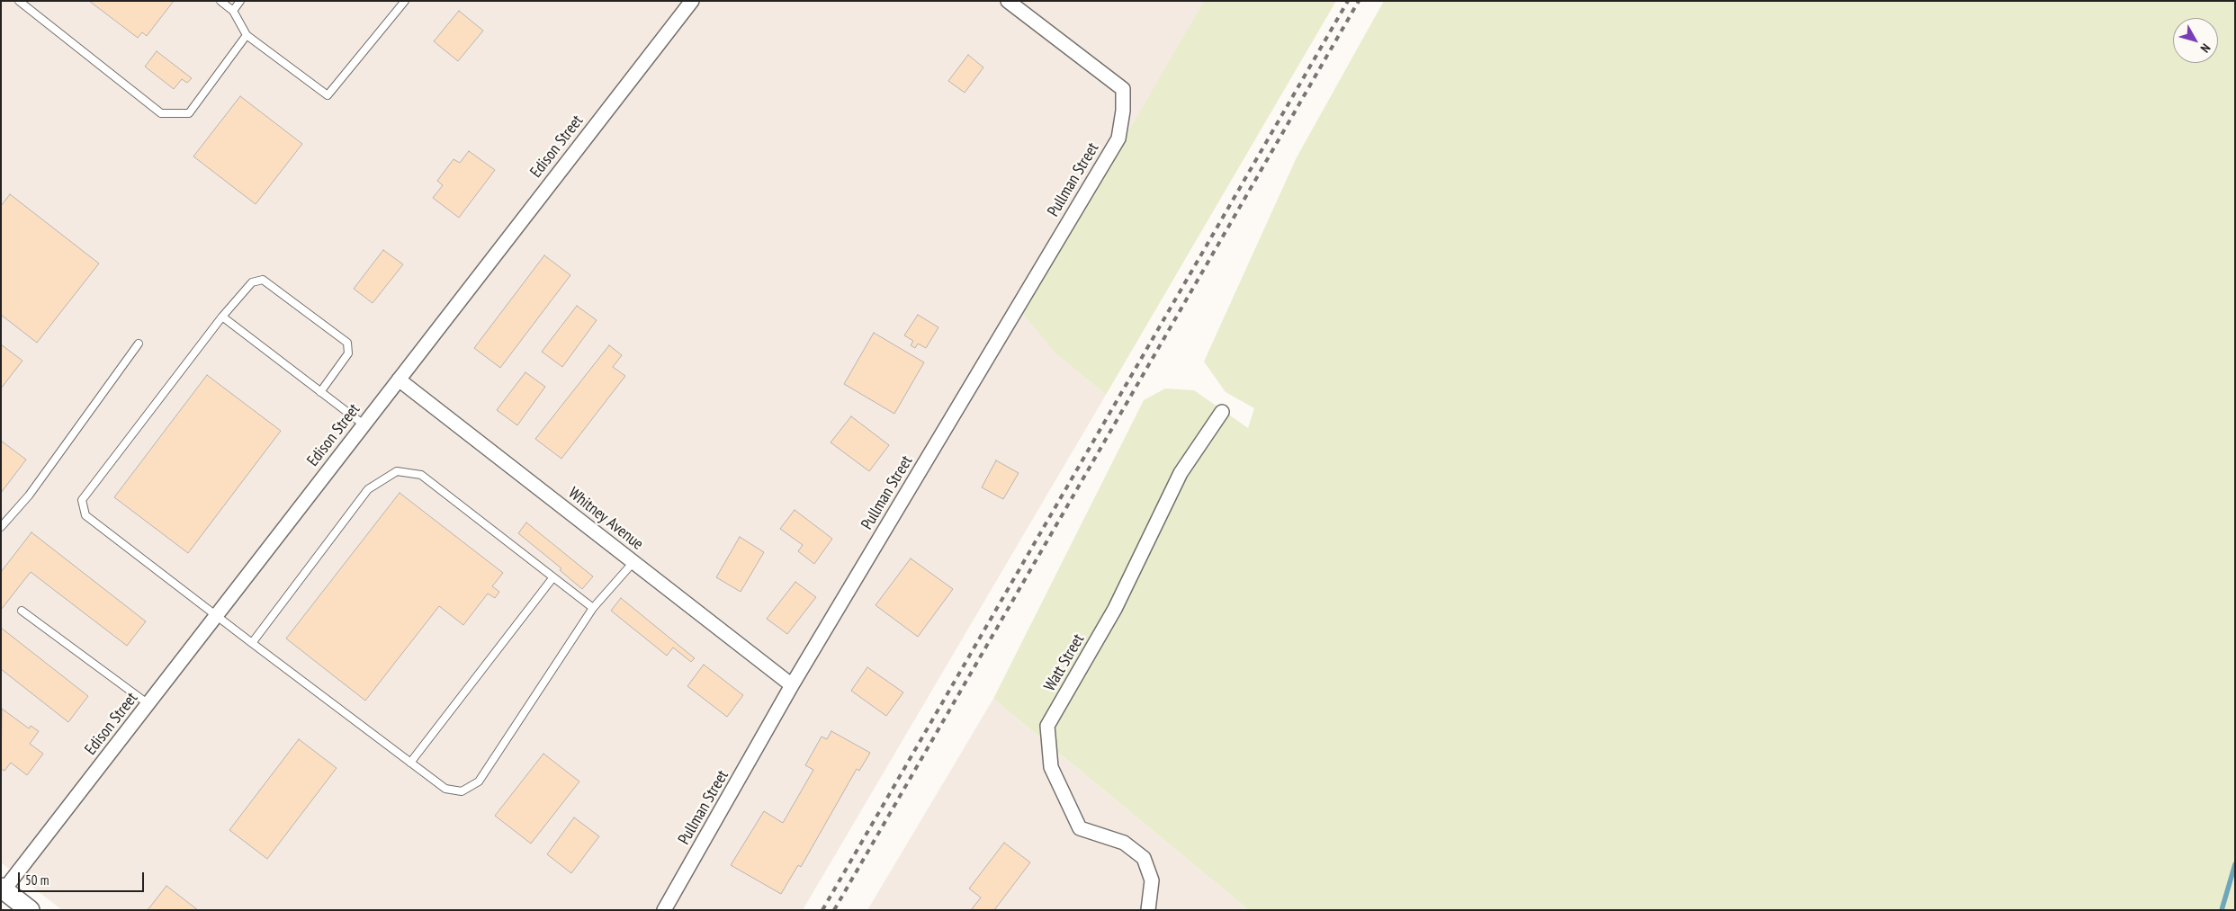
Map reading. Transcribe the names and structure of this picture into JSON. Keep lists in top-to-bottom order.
{
  "streets": {
    "street": [
      "Edison Street",
      "Pullman Street",
      "Whitney Avenue",
      "Watt Street"
    ]
  },
  "crossings": [
    ["Edison Street", "Whitney Avenue"],
    ["Pullman Street", "Whitney Avenue"]
  ],
  "scale_bar": "50 m",
  "north": "bottom right"
}
